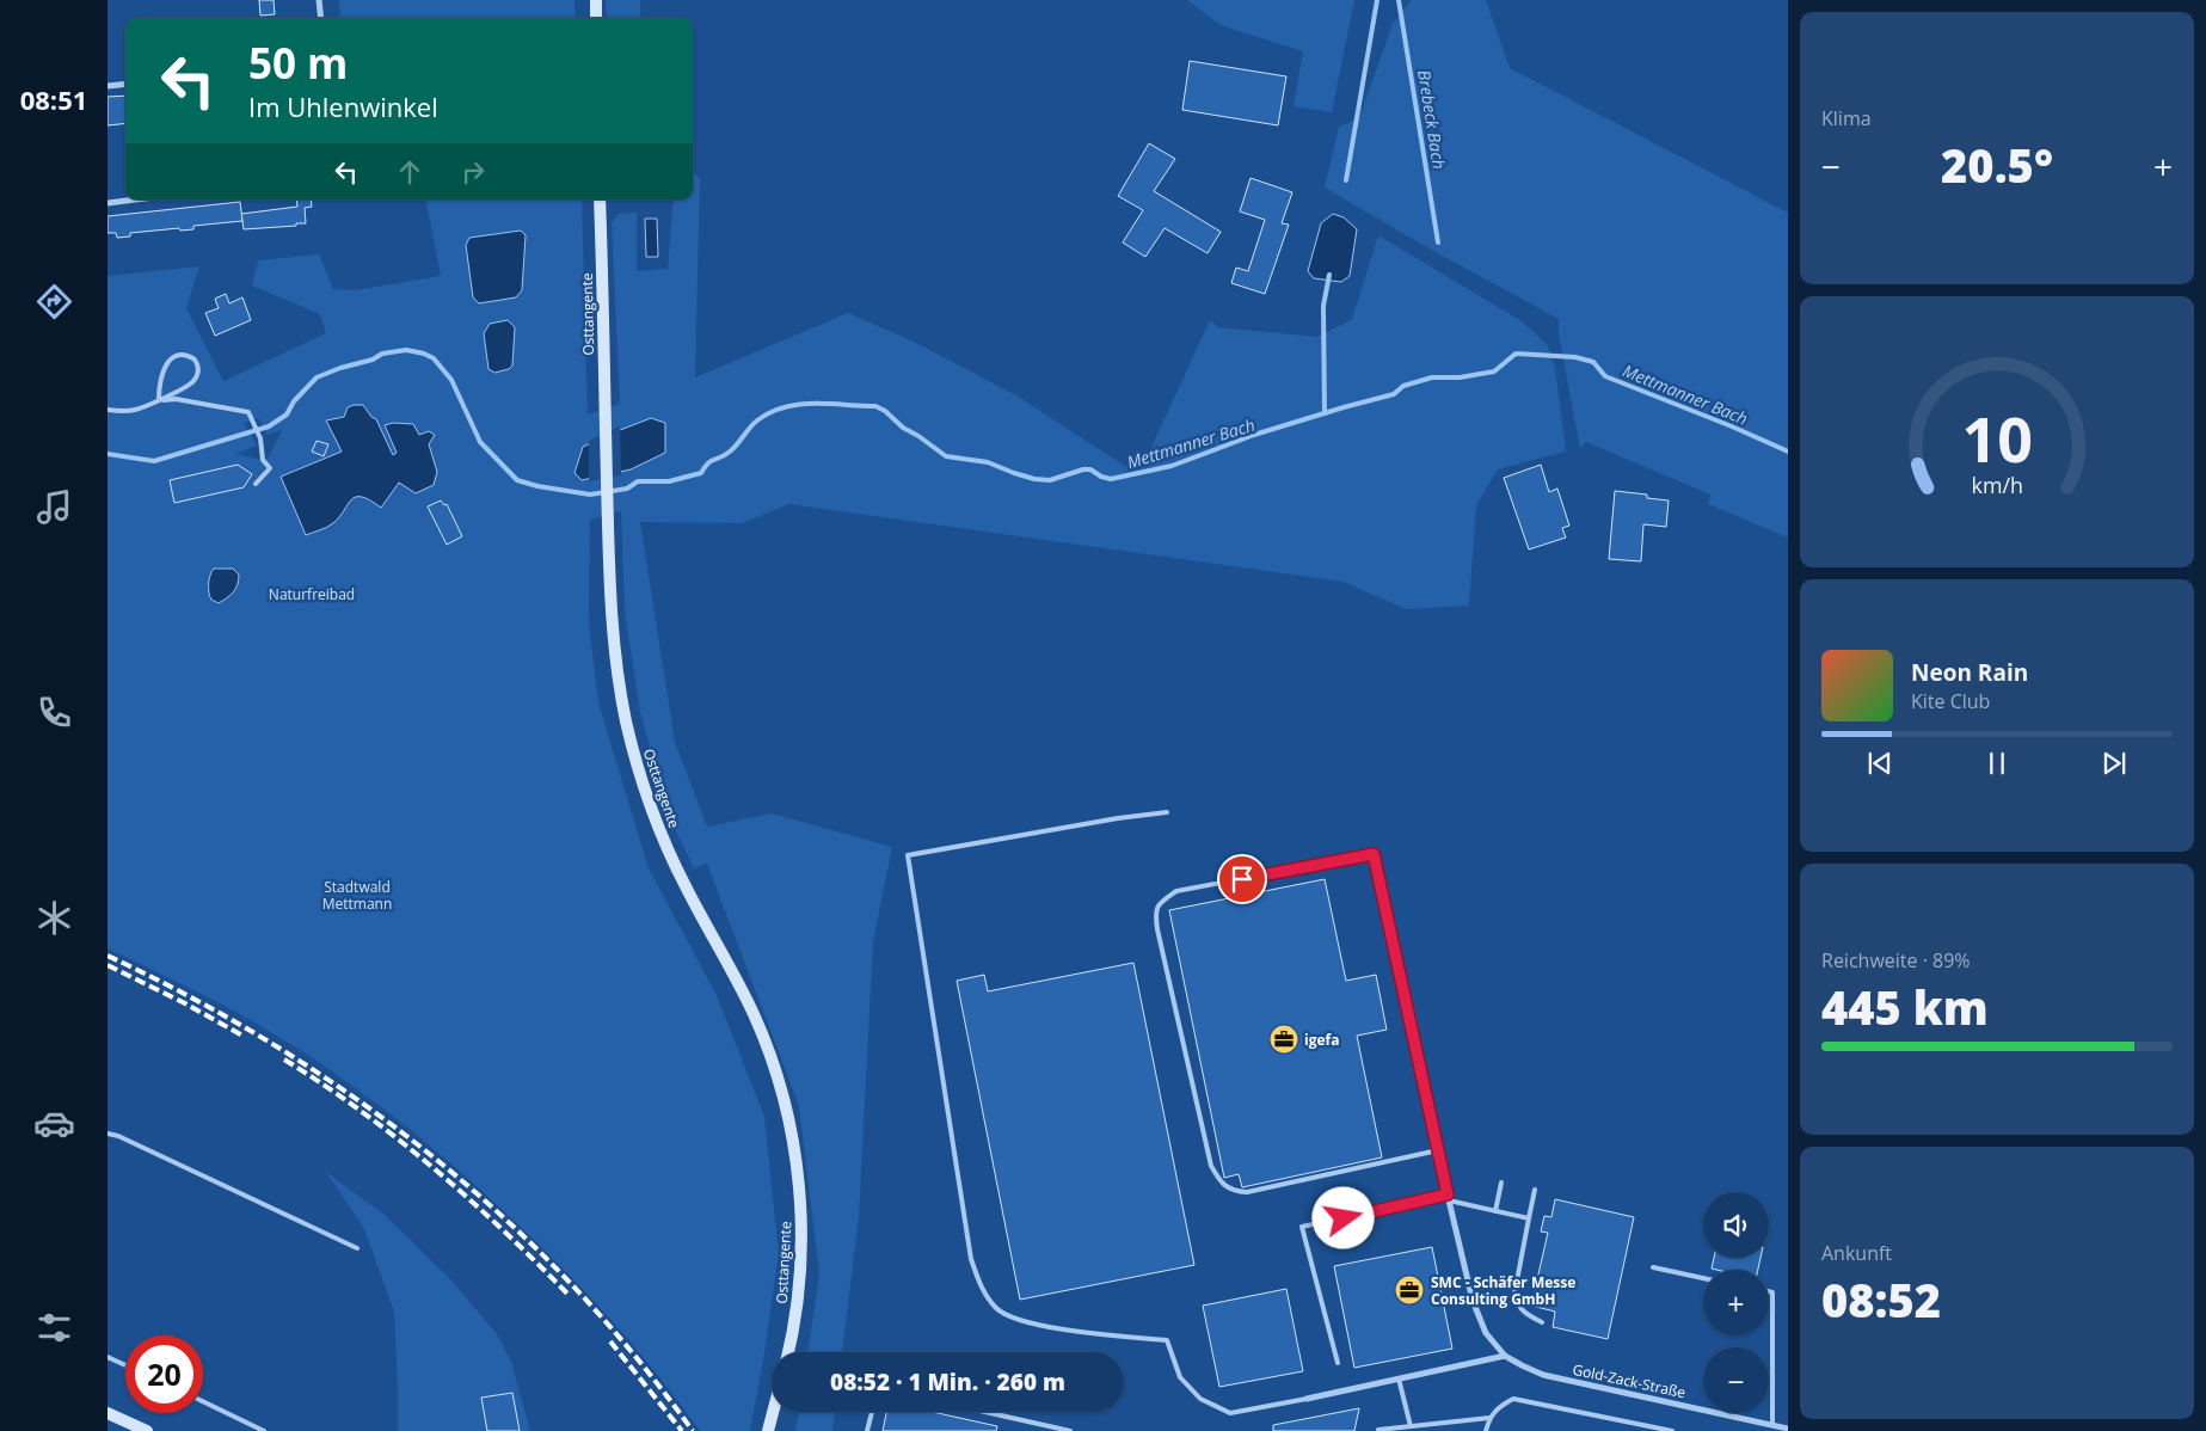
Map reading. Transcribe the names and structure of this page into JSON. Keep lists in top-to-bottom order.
{
  "streets": {
    "main road": ["Osttangente"],
    "street": ["Gold-Zack-Straße"]
  },
  "water": ["Brebeck Bach", "Mettmanner Bach"],
  "parks": ["Naturfreibad", "Stadtwald Mettmann"],
  "places": {
    "office": ["igefa", "SMC - Schäfer Messe Consulting GmbH"]
  },
  "page": {
    "tabs": "08:51",
    "tile": [
      "Klima",
      ["Reichweite · 89%", "445 km"],
      ["Ankunft", "08:52"]
    ],
    "turn": ["50 m", "Im Uhlenwinkel"],
    "heat": ["−", "20.5°", "+"],
    "song": ["Neon Rain", "Kite Club"],
    "map_buttons": ["+", "−"],
    "limit": "20",
    "trip": "08:52 · 1 Min. · 260 m",
    "gauge": ["10", "km/h"]
  }
}
